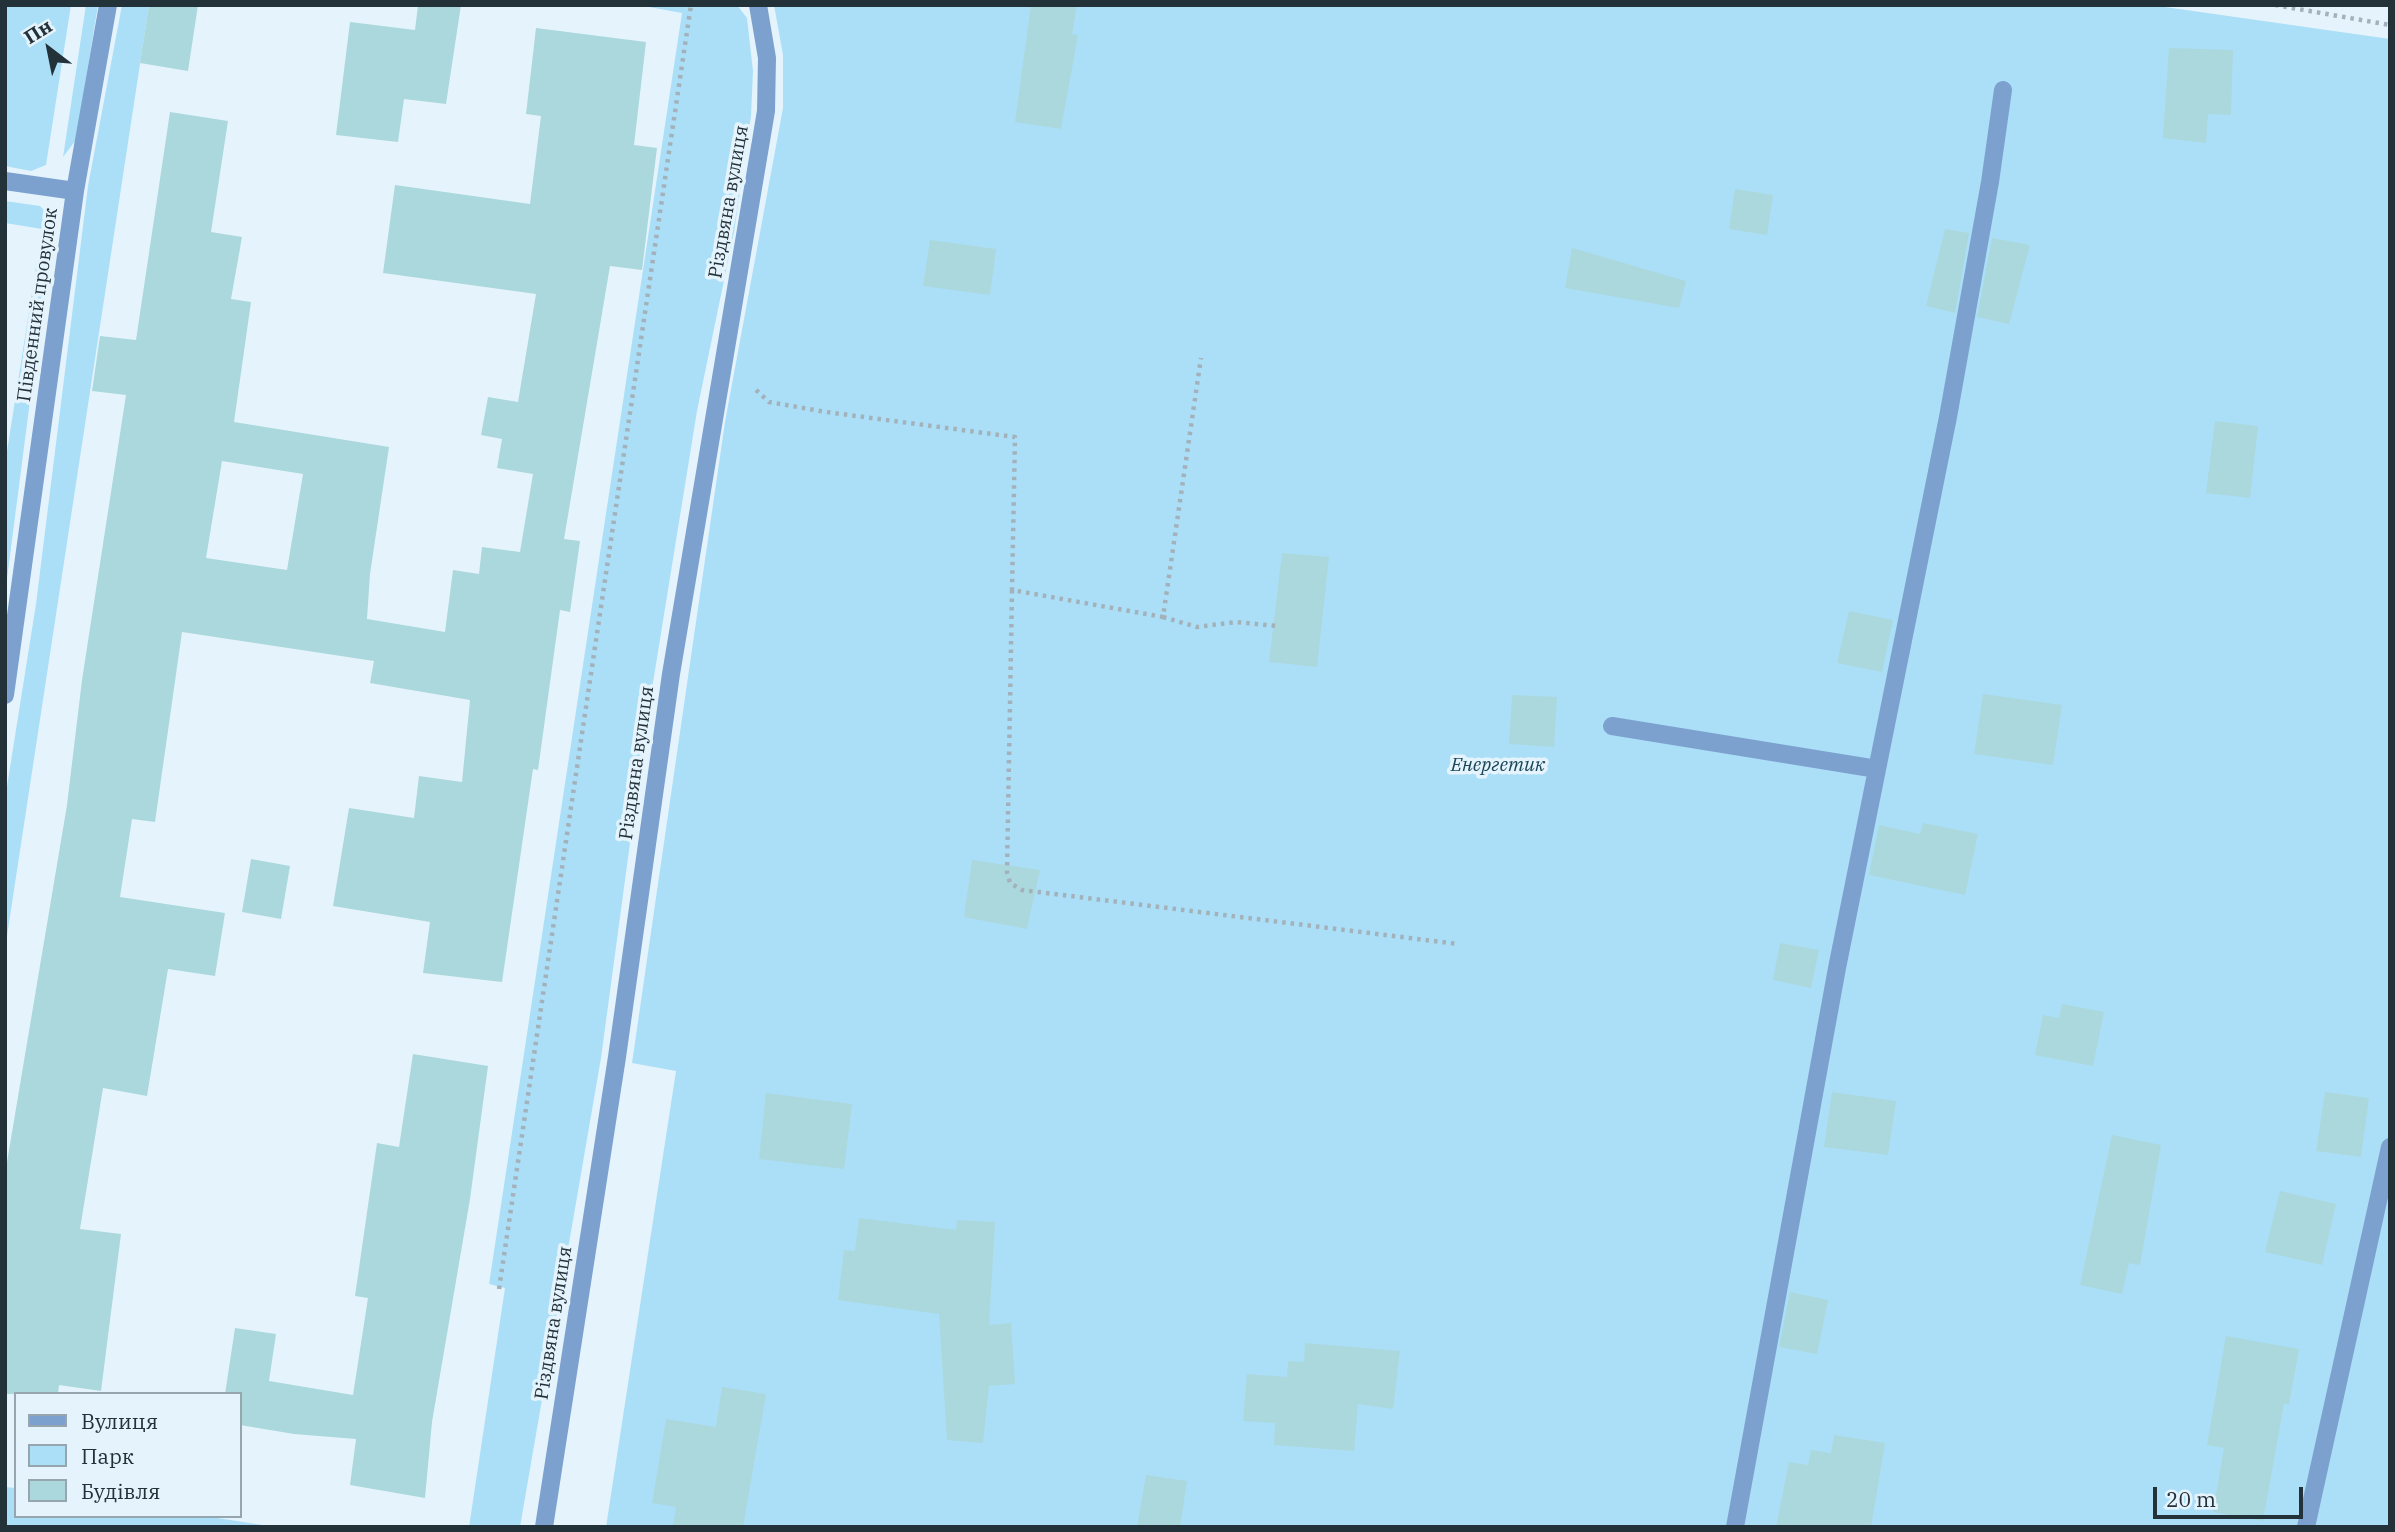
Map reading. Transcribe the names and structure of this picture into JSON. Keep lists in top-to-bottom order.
{
  "streets": {
    "street": ["Різдвяна вулиця", "Південний провулок"]
  },
  "parks": ["Енергетик"],
  "legend": ["Вулиця", "Парк", "Будівля"],
  "scale_bar": "20 m",
  "north": "top left"
}
